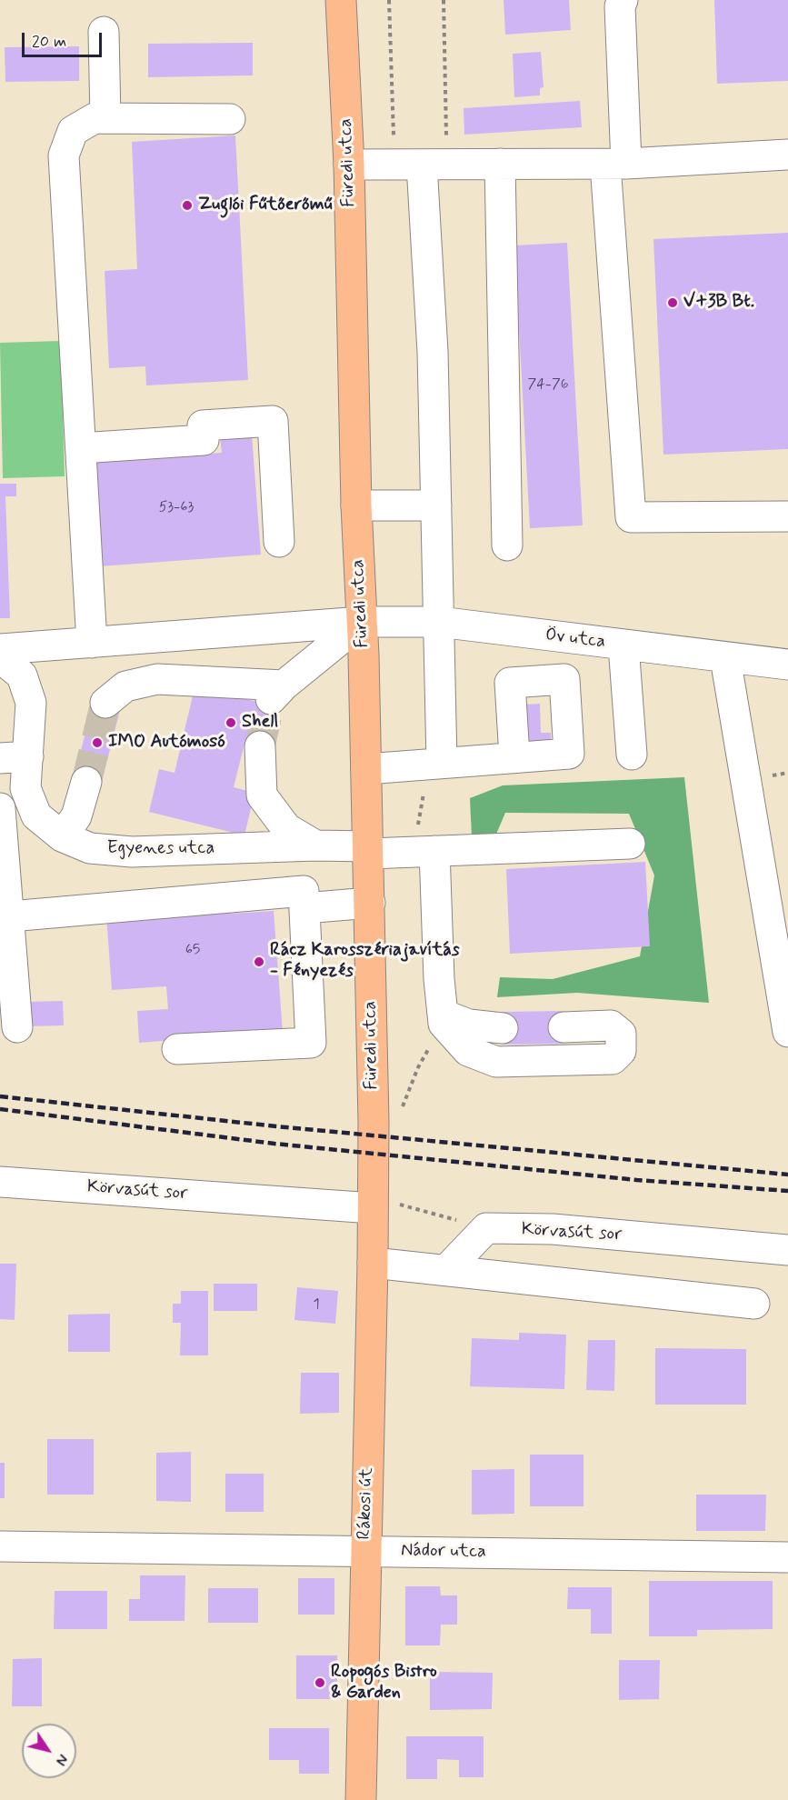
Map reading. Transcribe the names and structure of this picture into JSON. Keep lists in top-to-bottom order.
{
  "streets": {
    "main road": ["Füredi utca", "Rákosi út"],
    "street": [
      "Öv utca",
      "Egyenes utca",
      "Körvasút sor",
      "Nádor utca"
    ]
  },
  "crossings": [
    ["Füredi utca", "Öv utca"],
    ["Füredi utca", "Egyenes utca"],
    ["Füredi utca", "Körvasút sor"],
    ["Füredi utca", "Rákosi út"],
    ["Körvasút sor", "Rákosi út"],
    ["Rákosi út", "Nádor utca"]
  ],
  "places": [
    "Zuglói Fűtőerőmű",
    "V+3B Bt.",
    "Shell",
    "IMO Autómosó",
    "Rácz Karosszériajavítás - Fényezés",
    "Ropogós Bistro & Garden"
  ],
  "house_numbers": [
    "74-76",
    "53-63",
    "65",
    "1"
  ],
  "scale_bar": "20 m",
  "north": "bottom right"
}
